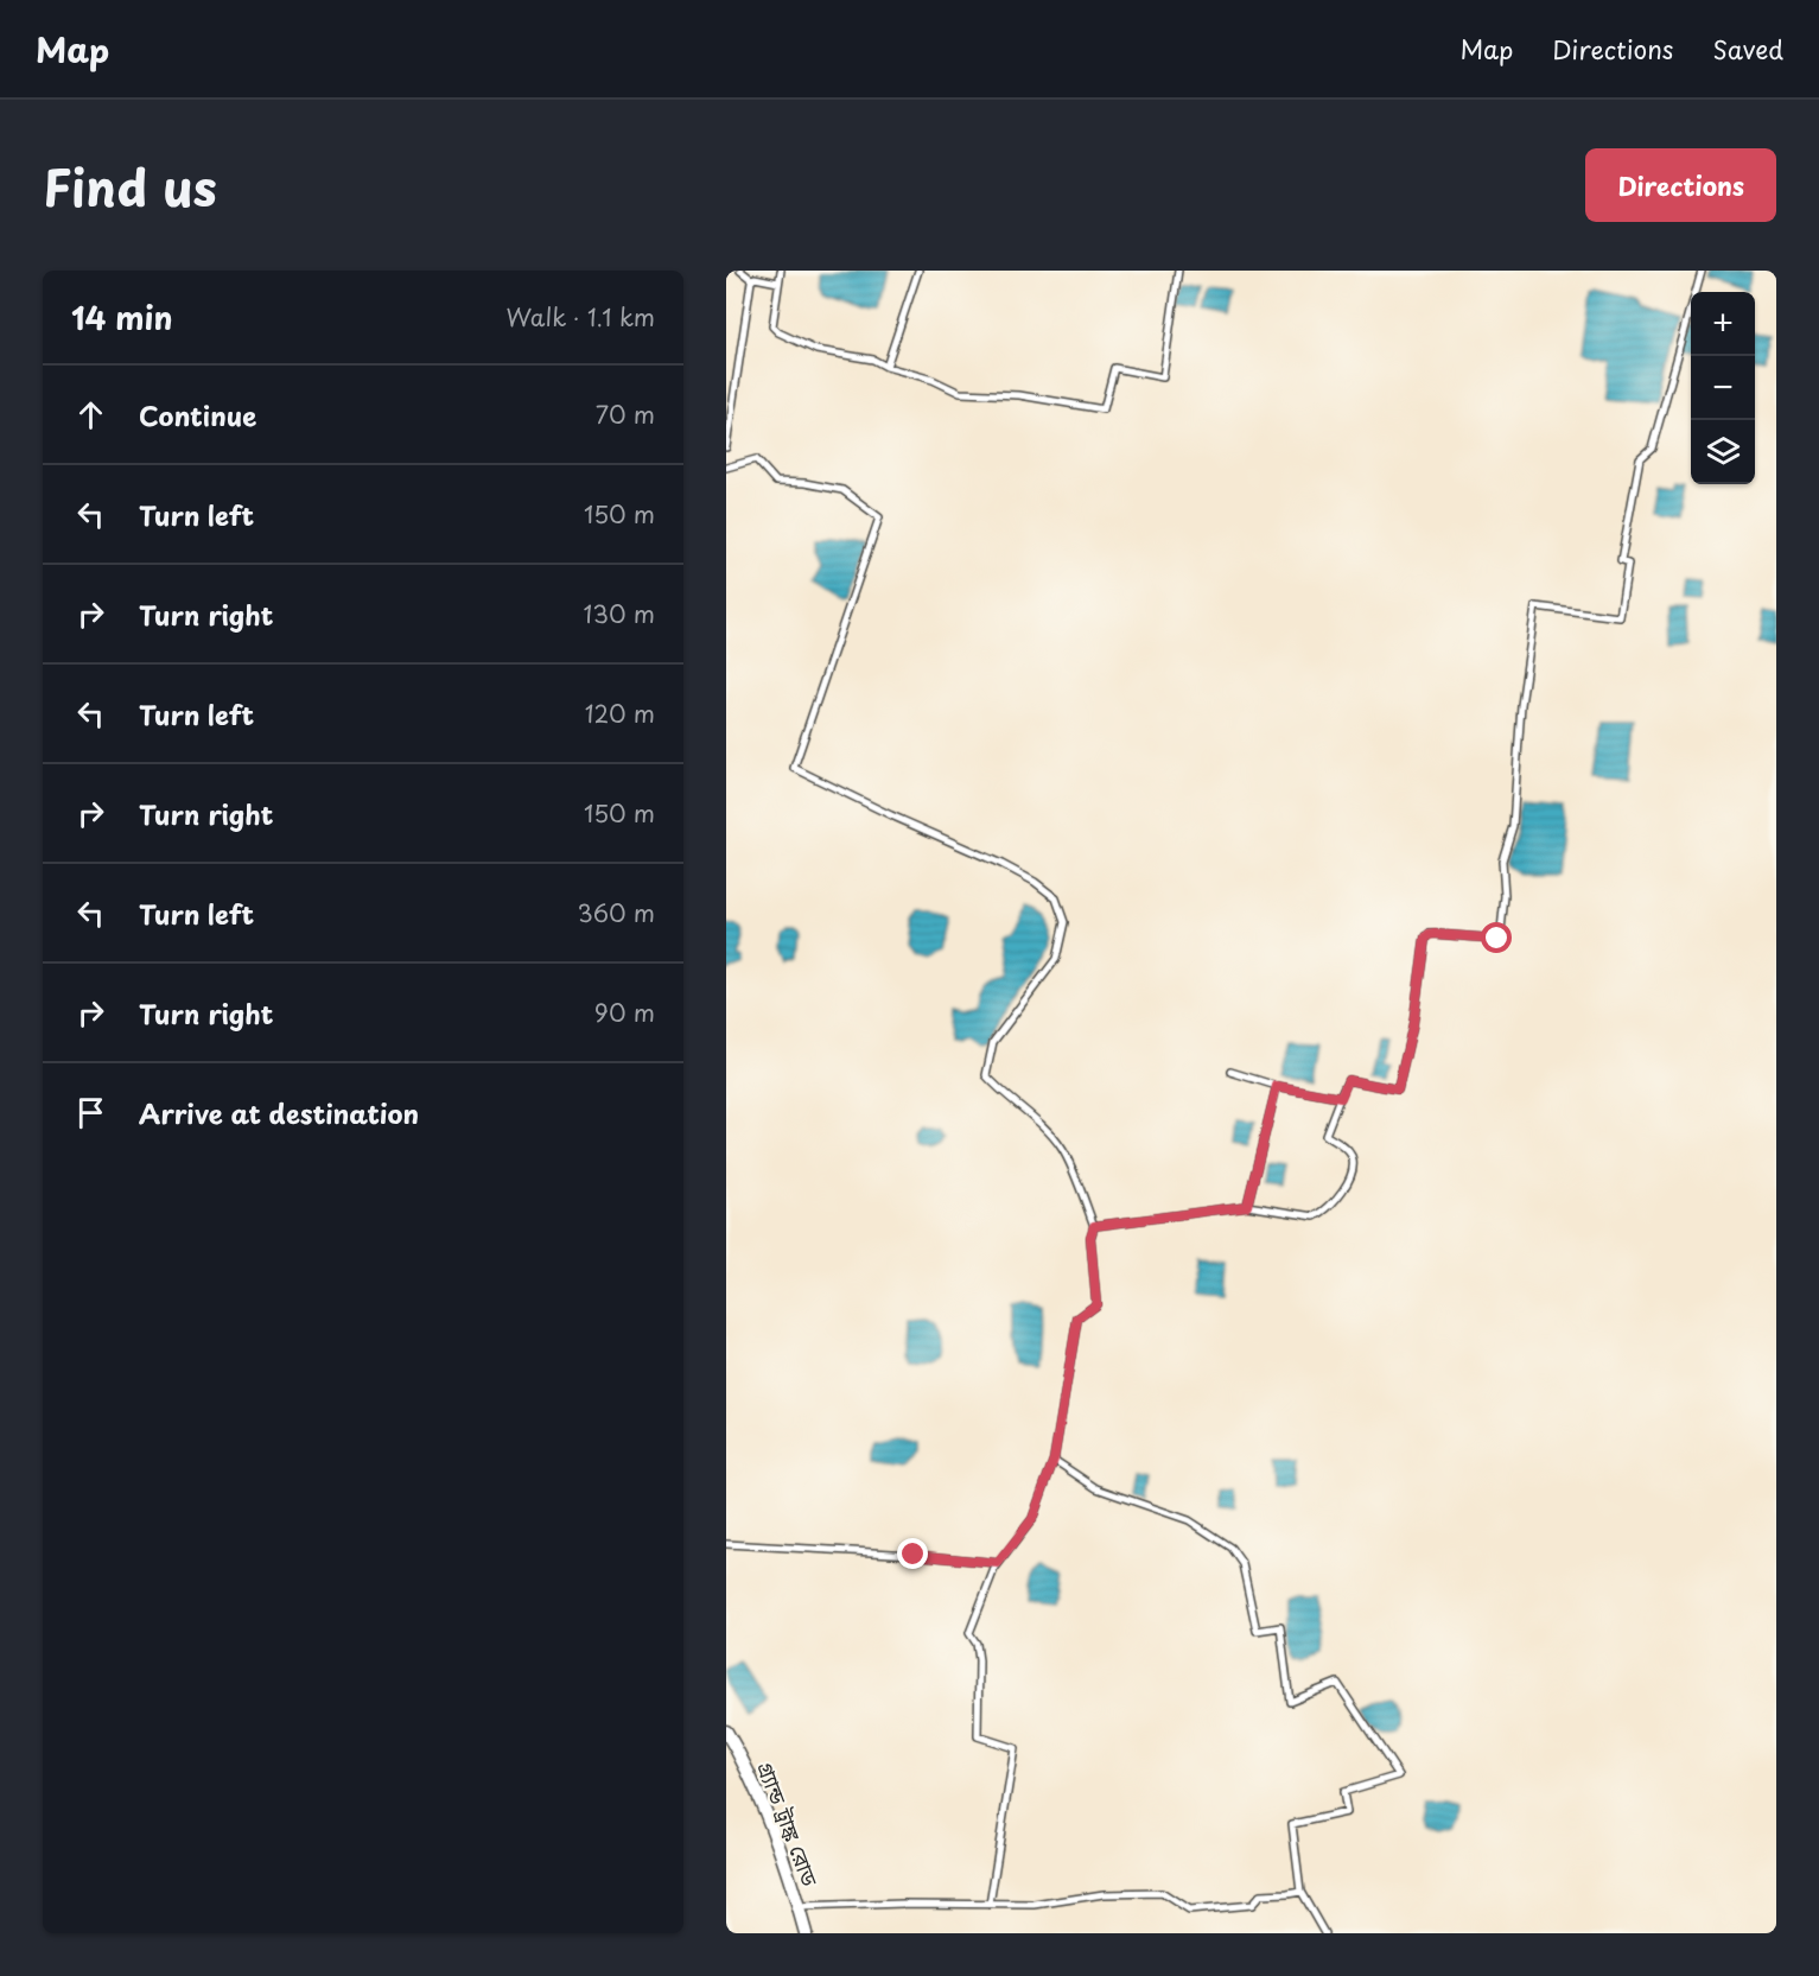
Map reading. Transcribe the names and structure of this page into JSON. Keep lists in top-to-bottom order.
{
  "streets": {
    "highway": ["গ্র্যান্ড ট্রাঙ্ক রোড"]
  },
  "page": {
    "header": "Map",
    "nav": ["Map", "Directions", "Saved"],
    "title": "Find us",
    "buttons": "Directions",
    "heading": ["14 min", "Walk · 1.1 km"],
    "map_buttons": ["+", "−"],
    "list": [
      ["Continue", "70 m"],
      ["Turn left", "150 m"],
      ["Turn right", "130 m"],
      ["Turn left", "120 m"],
      ["Turn right", "150 m"],
      ["Turn left", "360 m"],
      ["Turn right", "90 m"],
      "Arrive at destination"
    ]
  }
}
